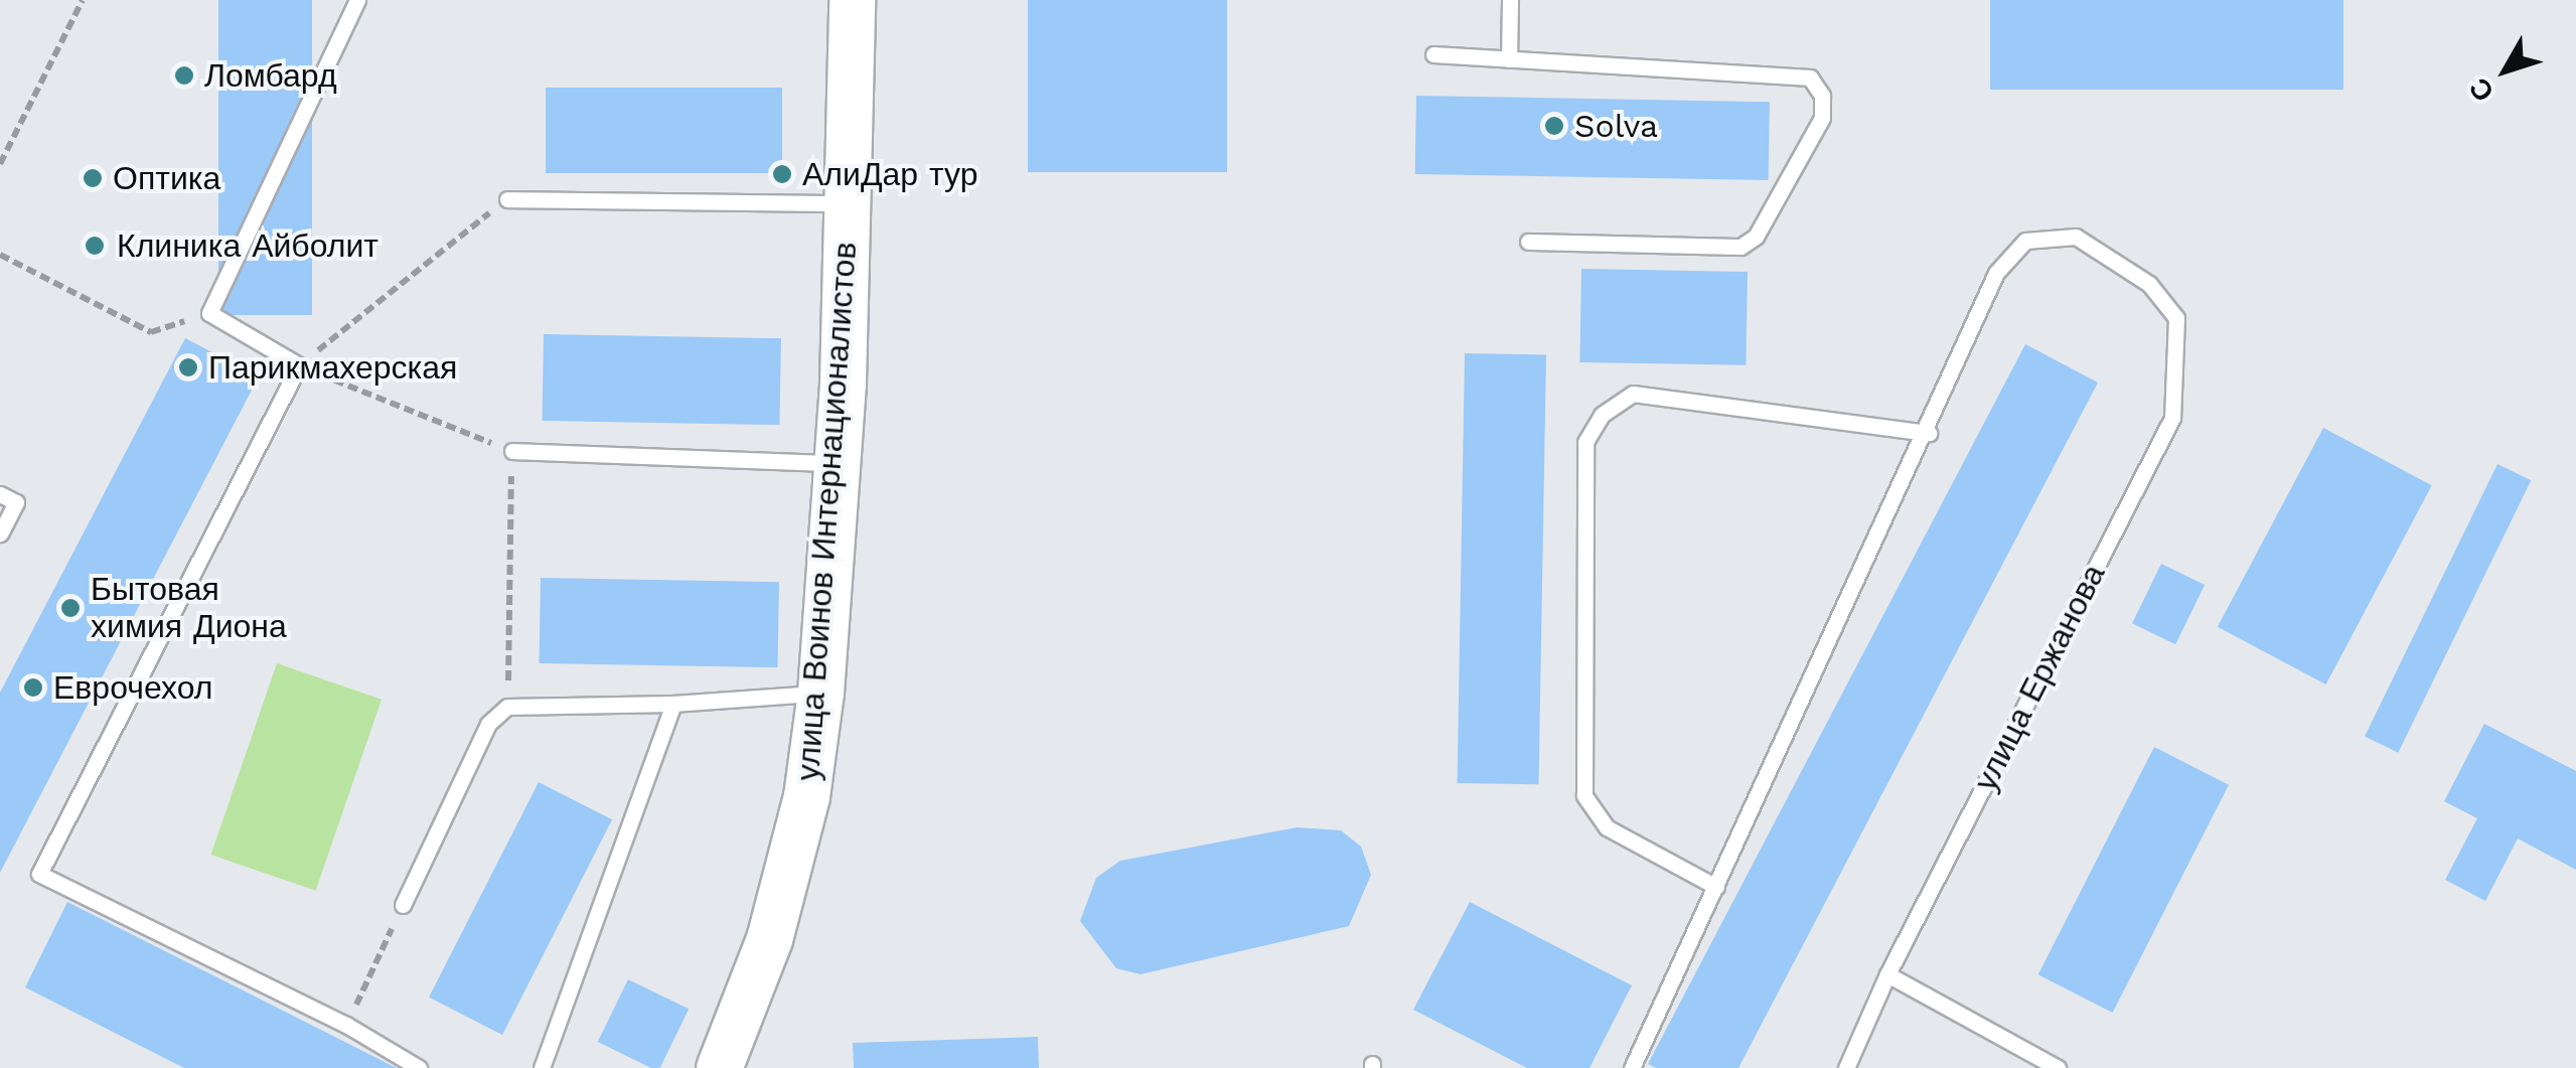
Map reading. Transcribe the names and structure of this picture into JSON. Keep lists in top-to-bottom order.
{
  "streets": {
    "main road": ["улица Воинов Интернационалистов"],
    "lane": ["улица Ержанова"]
  },
  "places": [
    "Ломбард",
    "Solva",
    "АлиДар тур",
    "Оптика",
    "Клиника Айболит",
    "Парикмахерская",
    "Бытовая химия Диона",
    "Еврочехол"
  ],
  "north": "bottom left"
}
